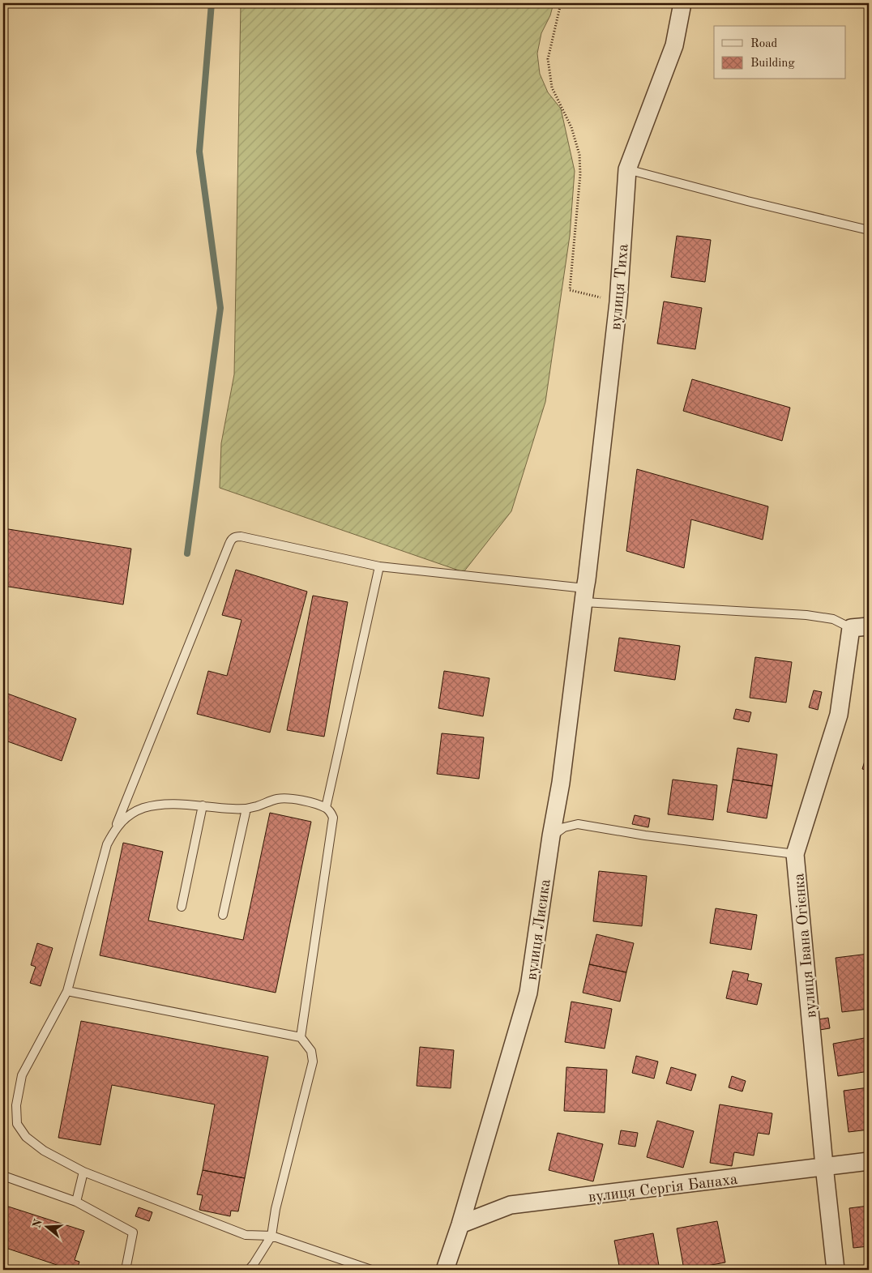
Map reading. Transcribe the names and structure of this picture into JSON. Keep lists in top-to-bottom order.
{
  "streets": {
    "street": [
      "вулиця Тиха",
      "вулиця Лисика",
      "вулиця Івана Огієнка",
      "вулиця Сергія Банаха"
    ]
  },
  "crossings": [
    ["вулиця Тиха", "вулиця Лисика"],
    ["вулиця Лисика", "вулиця Сергія Банаха"],
    ["вулиця Івана Огієнка", "вулиця Сергія Банаха"]
  ],
  "legend": ["Road", "Building"],
  "north": "left"
}
